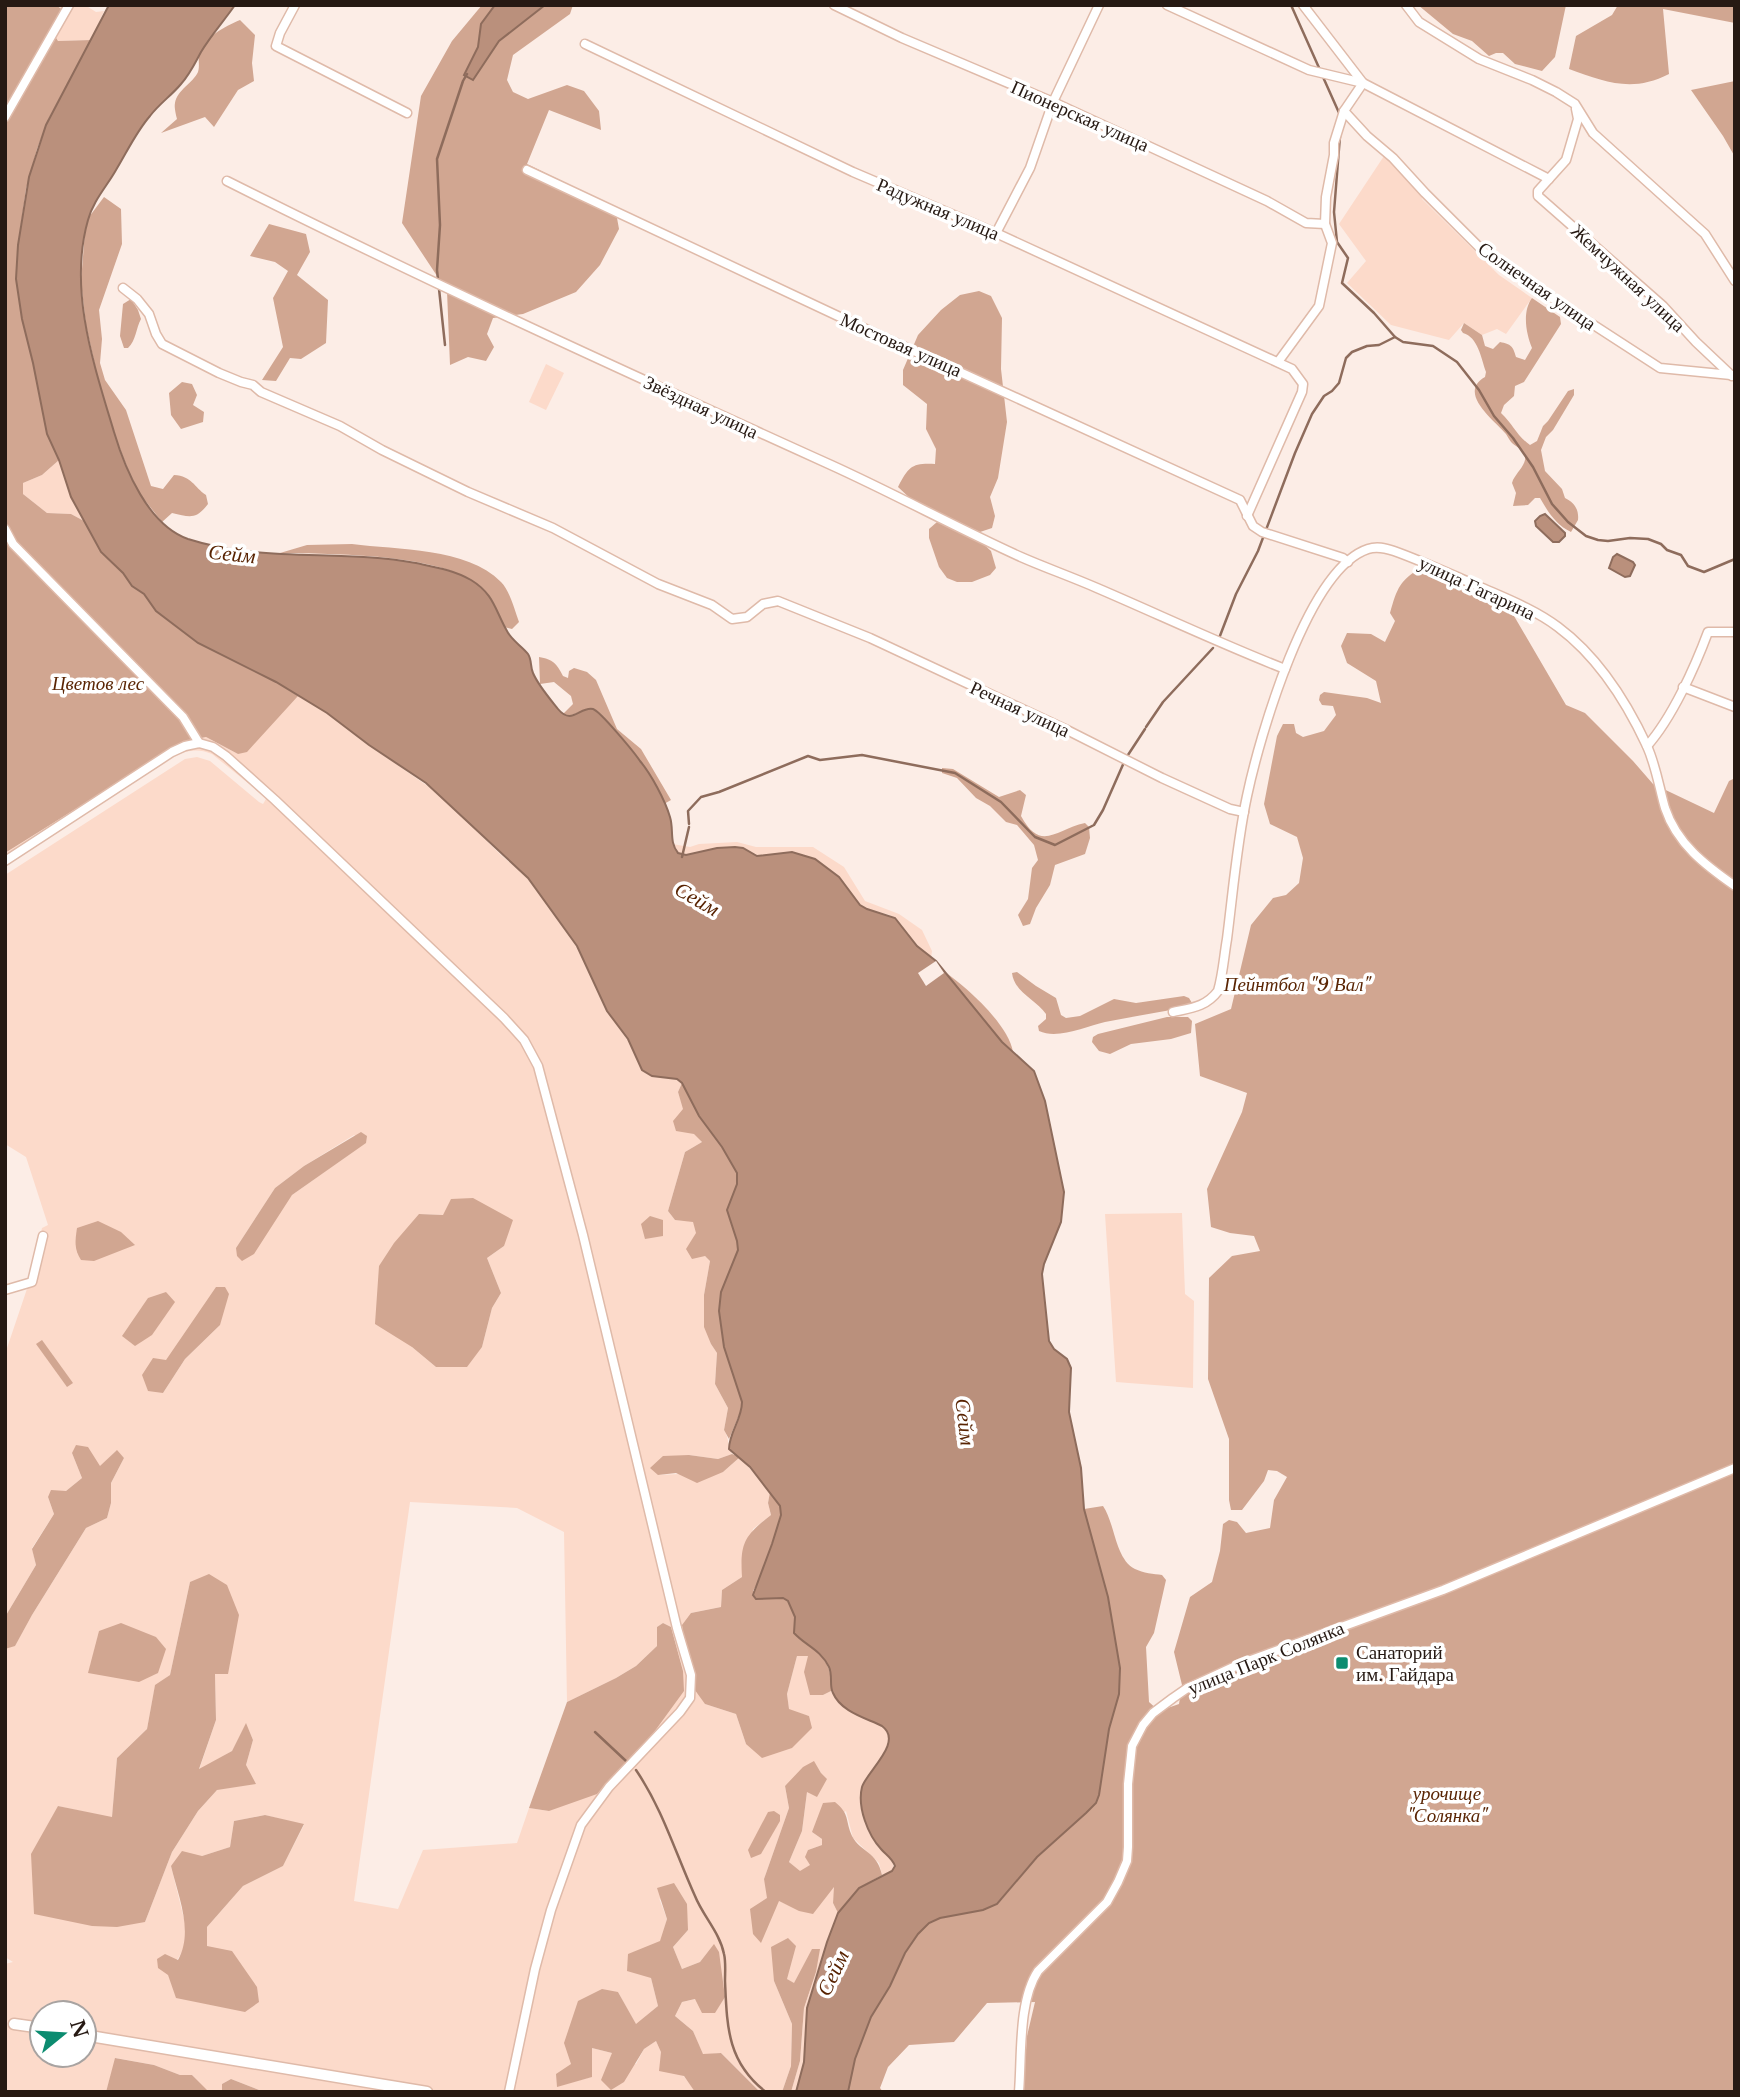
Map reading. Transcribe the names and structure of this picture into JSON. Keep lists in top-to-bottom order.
{
  "streets": {
    "street": [
      "Пионерская улица",
      "Радужная улица",
      "Жемчужная улица",
      "Солнечная улица",
      "Мостовая улица",
      "Звёздная улица",
      "улица Гагарина",
      "Речная улица",
      "улица Парк Солянка"
    ]
  },
  "crossings": [
    ["Радужная улица", "Мостовая улица"],
    ["Жемчужная улица", "Солнечная улица"],
    ["Мостовая улица", "улица Гагарина"],
    ["Звёздная улица", "улица Гагарина"],
    ["улица Гагарина", "Речная улица"]
  ],
  "water": ["Сейм"],
  "parks": ["Цветов лес", "Пейнтбол \"9 Вал\"", "урочище \"Солянка\""],
  "places": {
    "transit": ["Санаторий им. Гайдара"]
  },
  "north": "right"
}
